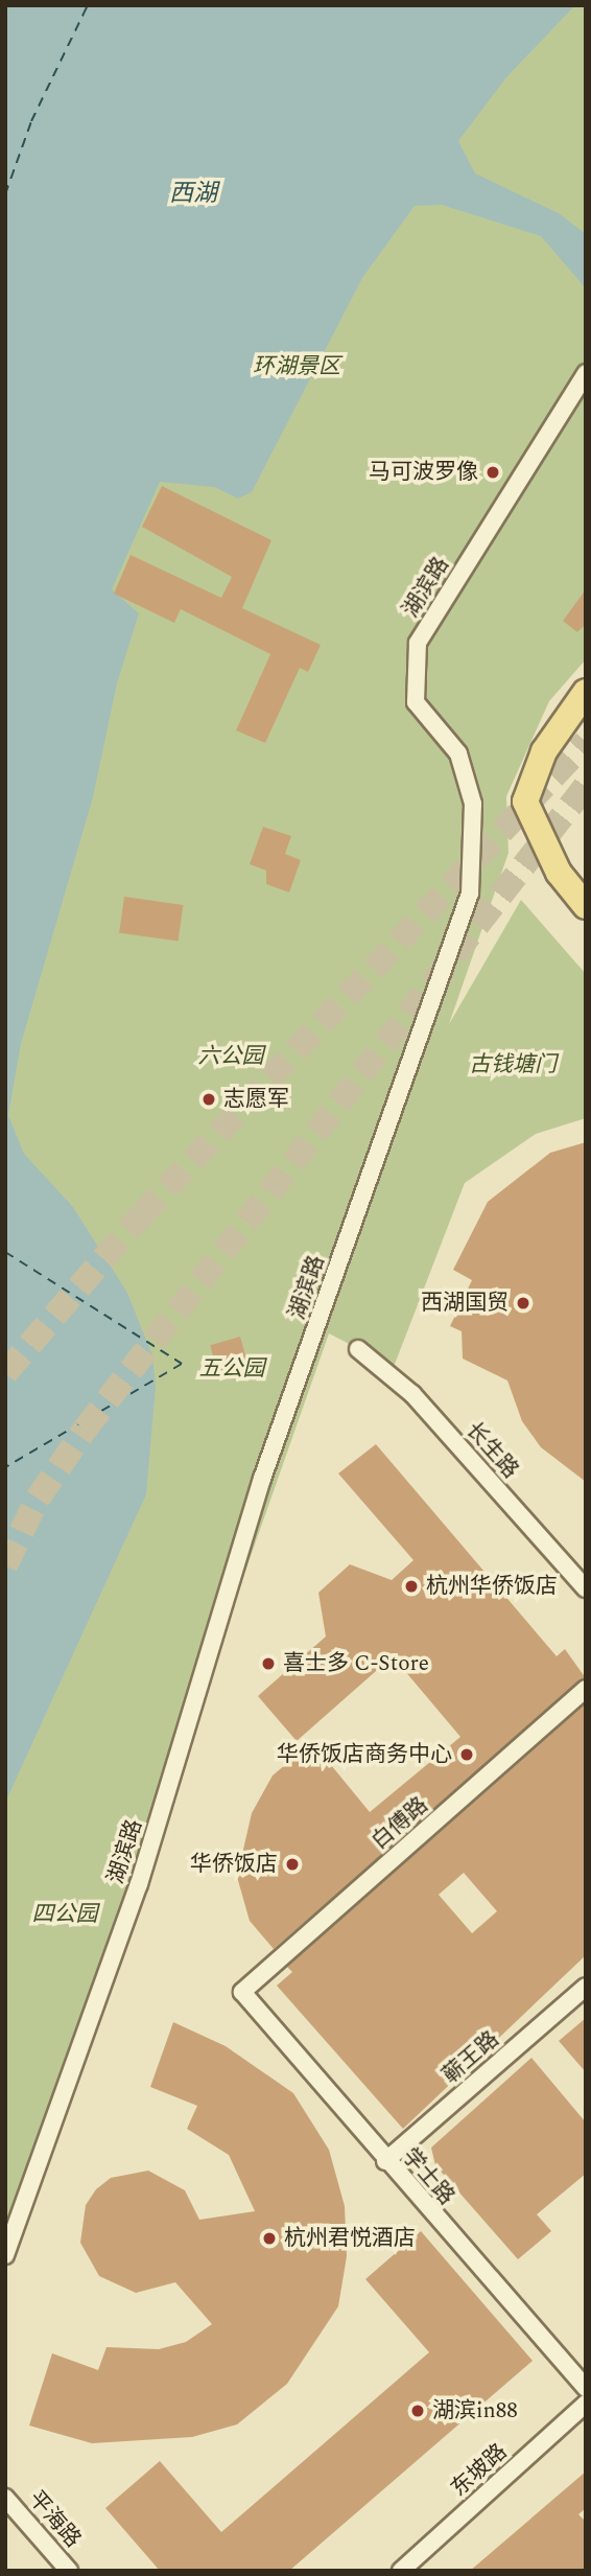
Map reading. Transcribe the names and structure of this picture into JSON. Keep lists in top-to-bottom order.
{
  "streets": {
    "street": [
      "湖滨路",
      "长生路",
      "白傅路",
      "蕲王路",
      "学士路",
      "东坡路",
      "平海路"
    ]
  },
  "crossings": [
    ["白傅路", "学士路"],
    ["蕲王路", "学士路"]
  ],
  "water": ["西湖"],
  "parks": [
    "环湖景区",
    "六公园",
    "古钱塘门",
    "五公园",
    "四公园"
  ],
  "places": [
    "马可波罗像",
    "志愿军",
    "西湖国贸",
    "杭州华侨饭店",
    "喜士多 C-Store",
    "华侨饭店商务中心",
    "华侨饭店",
    "杭州君悦酒店",
    "湖滨in88"
  ]
}
